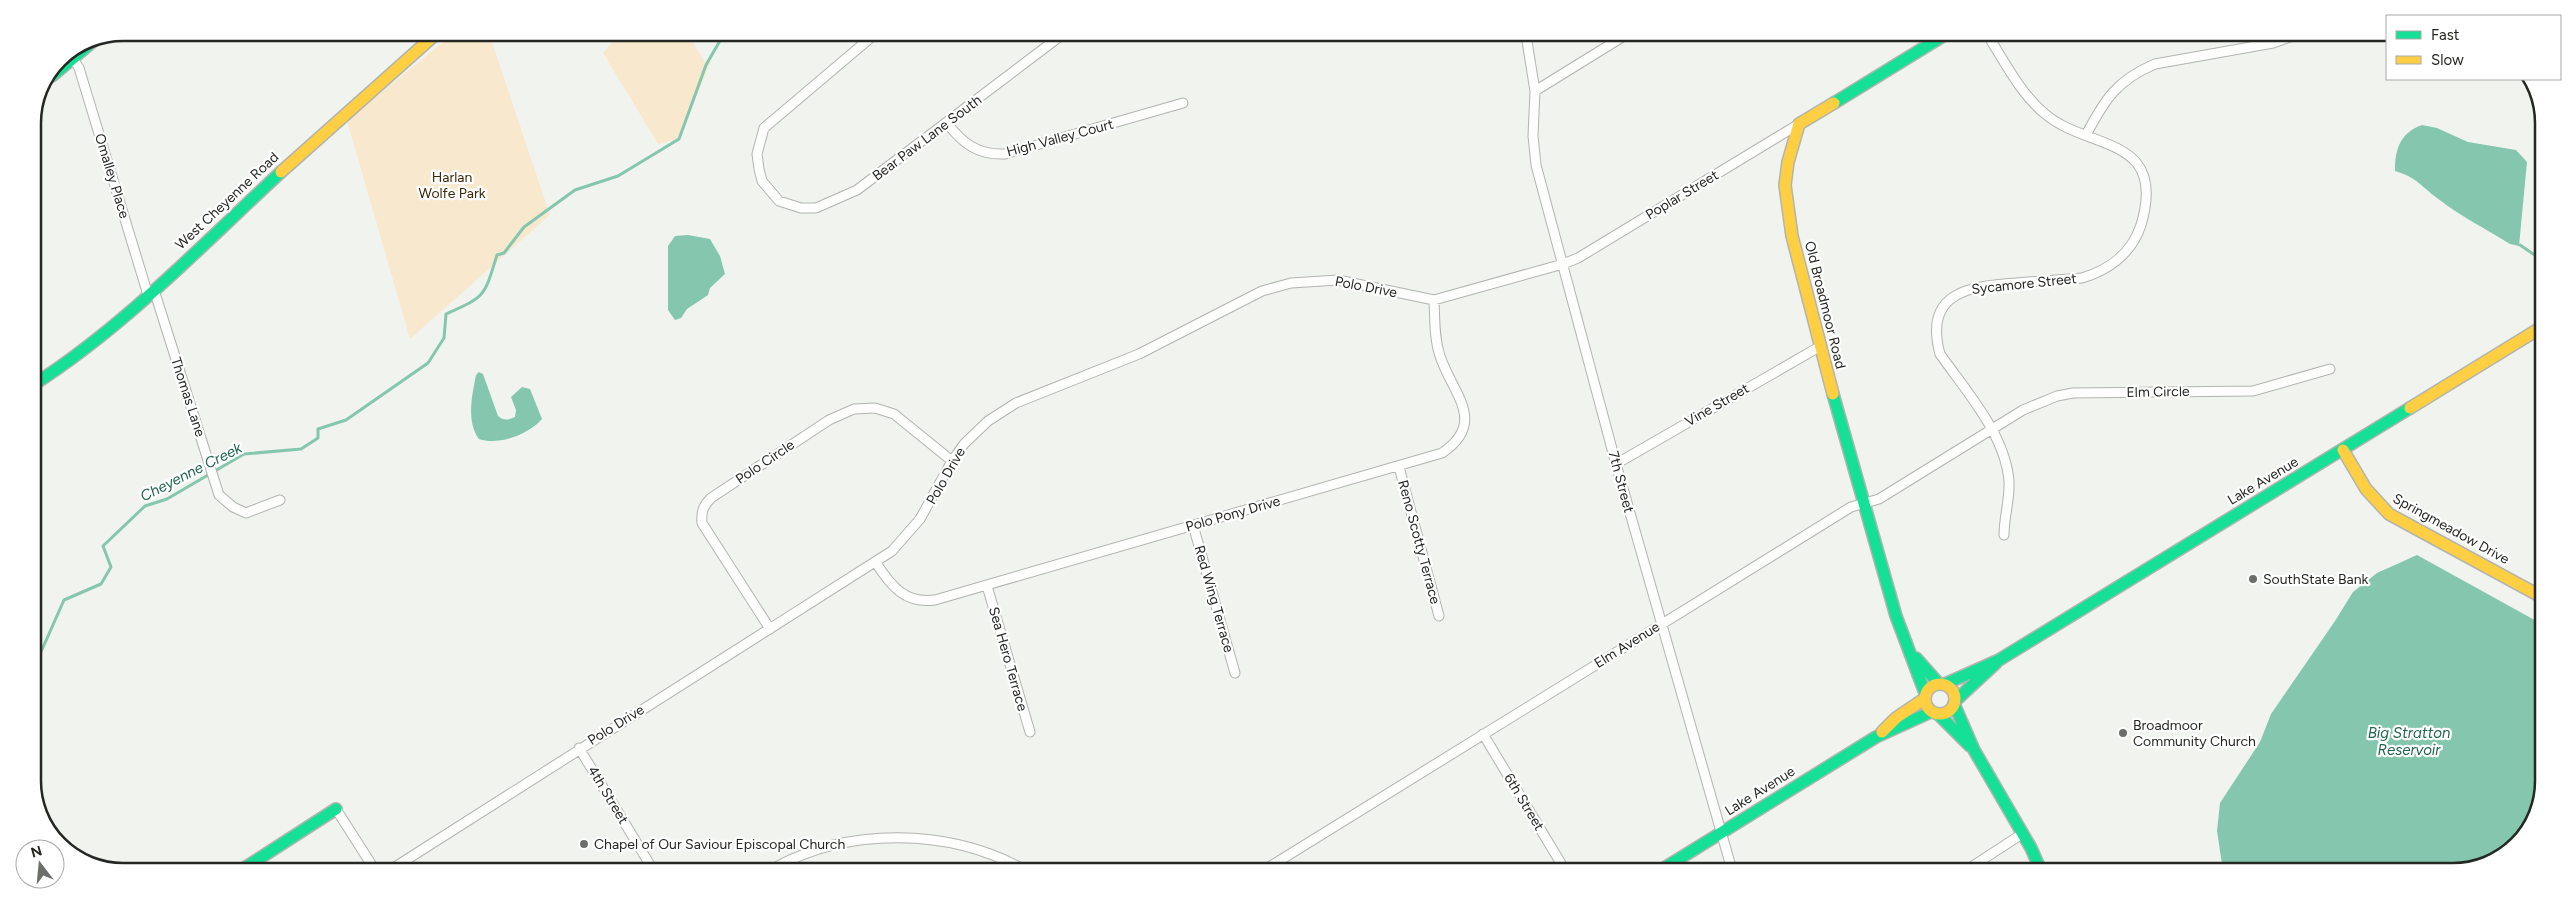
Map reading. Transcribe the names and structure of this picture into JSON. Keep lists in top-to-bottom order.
{
  "streets": {
    "main road": [
      "West Cheyenne Road",
      "Old Broadmoor Road",
      "Lake Avenue",
      "Springmeadow Drive"
    ],
    "street": [
      "Bear Paw Lane South",
      "High Valley Court",
      "Omalley Place",
      "Poplar Street",
      "Sycamore Street",
      "Polo Drive",
      "Elm Circle",
      "Thomas Lane",
      "Vine Street",
      "Polo Circle",
      "7th Street",
      "Polo Pony Drive",
      "Reno Scotty Terrace",
      "Red Wing Terrace",
      "Elm Avenue",
      "Sea Hero Terrace",
      "4th Street",
      "6th Street"
    ]
  },
  "crossings": [
    ["Bear Paw Lane South", "High Valley Court"],
    ["Omalley Place", "West Cheyenne Road"],
    ["Omalley Place", "Thomas Lane"],
    ["Poplar Street", "Polo Drive"],
    ["Poplar Street", "Old Broadmoor Road"],
    ["Poplar Street", "7th Street"],
    ["West Cheyenne Road", "Thomas Lane"],
    ["Sycamore Street", "Elm Circle"],
    ["Sycamore Street", "Elm Avenue"],
    ["Polo Drive", "Polo Circle"],
    ["Polo Drive", "7th Street"],
    ["Polo Drive", "Polo Pony Drive"],
    ["Polo Drive", "4th Street"],
    ["Old Broadmoor Road", "Vine Street"],
    ["Old Broadmoor Road", "Lake Avenue"],
    ["Old Broadmoor Road", "Elm Avenue"],
    ["Elm Circle", "Elm Avenue"],
    ["Vine Street", "7th Street"],
    ["Lake Avenue", "7th Street"],
    ["Lake Avenue", "Springmeadow Drive"],
    ["7th Street", "Elm Avenue"],
    ["Polo Pony Drive", "Reno Scotty Terrace"],
    ["Polo Pony Drive", "Red Wing Terrace"],
    ["Polo Pony Drive", "Sea Hero Terrace"],
    ["Elm Avenue", "6th Street"]
  ],
  "water": ["Cheyenne Creek", "Big Stratton Reservoir"],
  "parks": ["Harlan Wolfe Park"],
  "places": ["SouthState Bank", "Broadmoor Community Church", "Chapel of Our Saviour Episcopal Church"],
  "legend": ["Fast", "Slow"],
  "north": "top"
}
